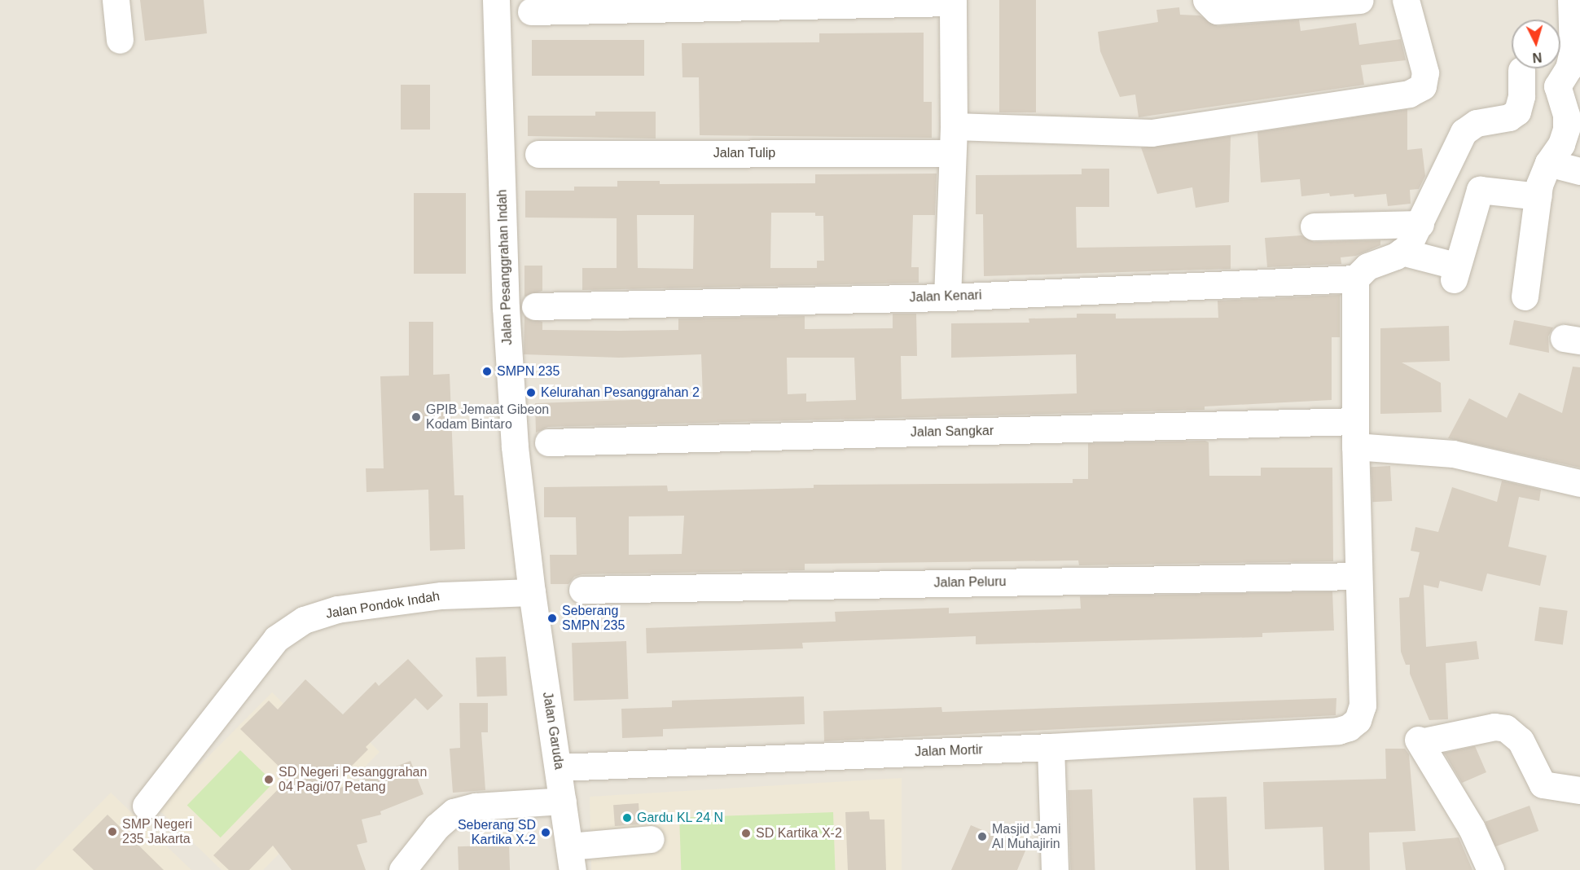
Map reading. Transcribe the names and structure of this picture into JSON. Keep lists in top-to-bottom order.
{
  "streets": {
    "street": [
      "Jalan Tulip",
      "Jalan Pesanggrahan Indah",
      "Jalan Kenari",
      "Jalan Sangkar",
      "Jalan Peluru",
      "Jalan Pondok Indah",
      "Jalan Garuda",
      "Jalan Mortir"
    ]
  },
  "crossings": [
    ["Jalan Pesanggrahan Indah", "Jalan Pondok Indah"],
    ["Jalan Pesanggrahan Indah", "Jalan Garuda"],
    ["Jalan Peluru", "Jalan Mortir"],
    ["Jalan Pondok Indah", "Jalan Garuda"],
    ["Jalan Garuda", "Jalan Mortir"]
  ],
  "places": [
    "SMPN 235",
    "Kelurahan Pesanggrahan 2",
    "GPIB Jemaat Gibeon Kodam Bintaro",
    "Seberang SMPN 235",
    "SD Negeri Pesanggrahan 04 Pagi/07 Petang",
    "Gardu KL 24 N",
    "SMP Negeri 235 Jakarta",
    "Seberang SD Kartika X-2",
    "SD Kartika X-2",
    "Masjid Jami Al Muhajirin"
  ],
  "north": "bottom"
}
